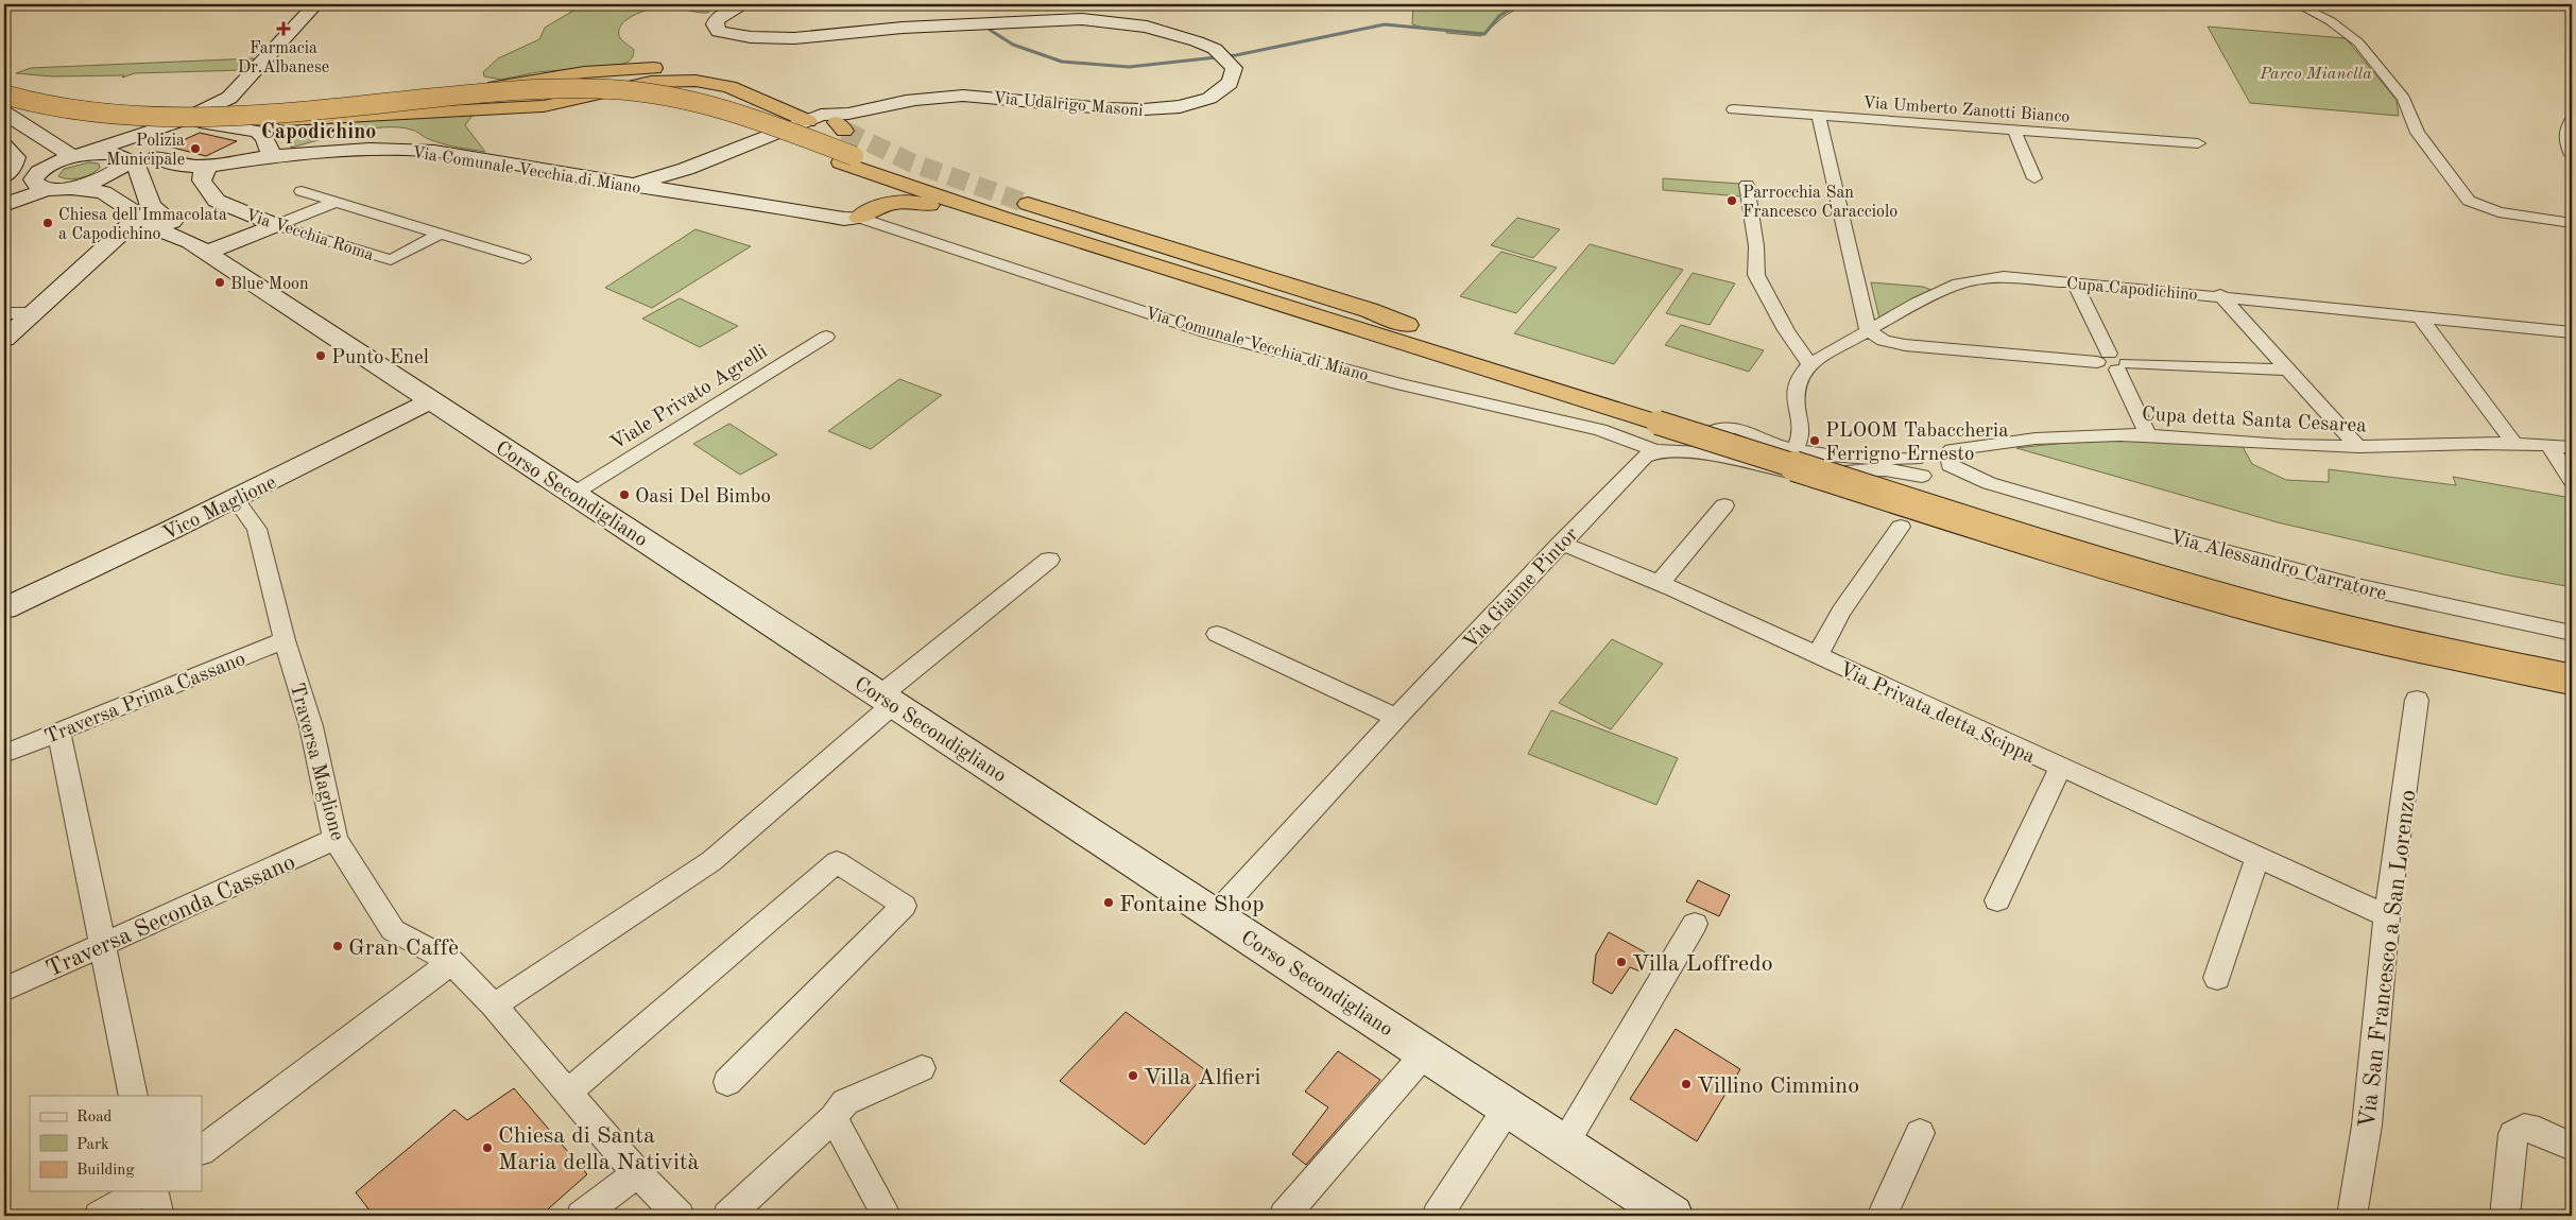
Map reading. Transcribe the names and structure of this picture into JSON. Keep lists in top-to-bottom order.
{
  "streets": {
    "main road": [
      "Via Udalrigo Masoni",
      "Via Comunale Vecchia di Miano",
      "Via Vecchia Roma",
      "Corso Secondigliano",
      "Vico Maglione"
    ],
    "street": [
      "Via Umberto Zanotti Bianco",
      "Cupa Capodichino",
      "Viale Privato Agrelli",
      "Cupa detta Santa Cesarea",
      "Via Alessandro Carratore",
      "Via Giaime Pintor",
      "Traversa Prima Cassano",
      "Via Privata detta Scippa",
      "Traversa Maglione",
      "Traversa Seconda Cassano",
      "Via San Francesco a San Lorenzo"
    ]
  },
  "crossings": [
    ["Via Udalrigo Masoni", "Via Comunale Vecchia di Miano"],
    ["Via Comunale Vecchia di Miano", "Via Vecchia Roma"],
    ["Via Comunale Vecchia di Miano", "Cupa Capodichino"],
    ["Via Comunale Vecchia di Miano", "Via Alessandro Carratore"],
    ["Via Comunale Vecchia di Miano", "Via Giaime Pintor"],
    ["Viale Privato Agrelli", "Corso Secondigliano"],
    ["Cupa detta Santa Cesarea", "Via Alessandro Carratore"],
    ["Corso Secondigliano", "Vico Maglione"],
    ["Corso Secondigliano", "Via Giaime Pintor"],
    ["Vico Maglione", "Traversa Maglione"],
    ["Via Giaime Pintor", "Via Privata detta Scippa"],
    ["Traversa Prima Cassano", "Traversa Maglione"],
    ["Via Privata detta Scippa", "Via San Francesco a San Lorenzo"],
    ["Traversa Maglione", "Traversa Seconda Cassano"]
  ],
  "districts": ["Capodichino"],
  "parks": ["Parco Mianella"],
  "places": {
    "health": ["Farmacia Dr.Albanese"],
    "other": [
      "Polizia Municipale",
      "Parrocchia San Francesco Caracciolo",
      "Chiesa dell'Immacolata a Capodichino",
      "Blue Moon",
      "Punto Enel",
      "PLOOM Tabaccheria Ferrigno Ernesto",
      "Oasi Del Bimbo",
      "Fontaine Shop",
      "Gran Caffè",
      "Villa Loffredo",
      "Villa Alfieri",
      "Villino Cimmino",
      "Chiesa di Santa Maria della Natività"
    ]
  },
  "legend": ["Road", "Park", "Building"]
}
